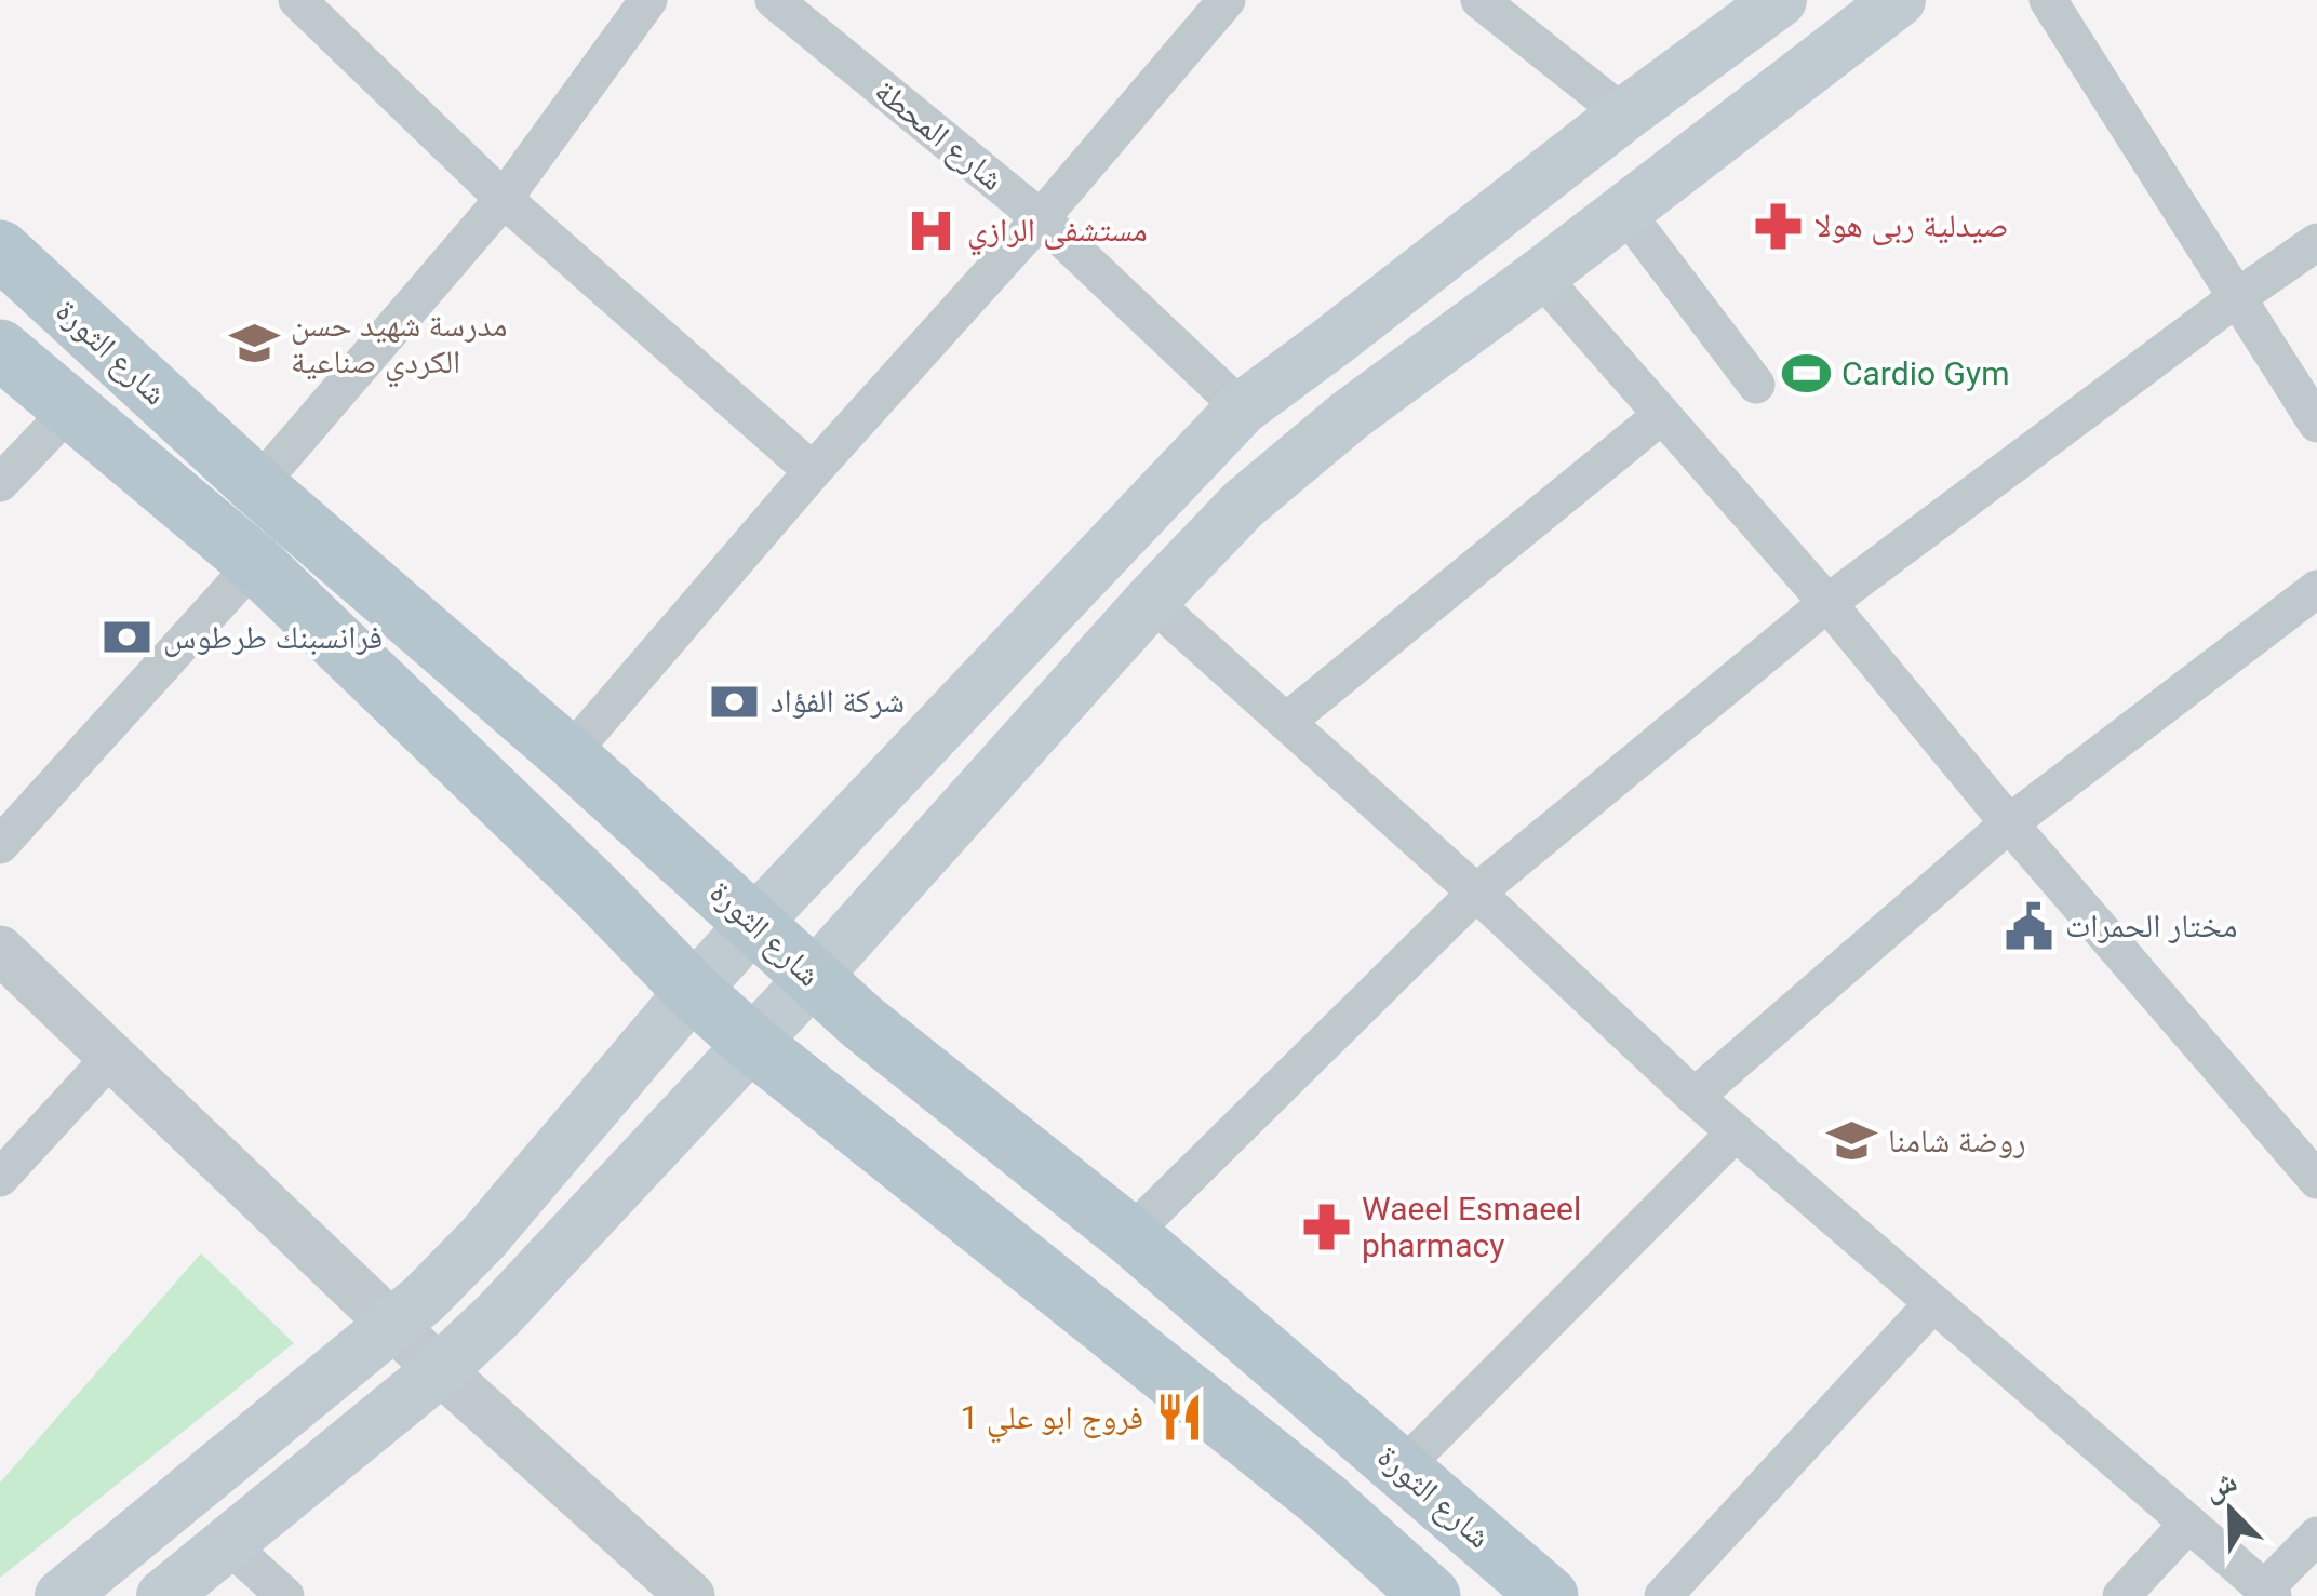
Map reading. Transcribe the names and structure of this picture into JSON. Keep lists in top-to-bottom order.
{
  "streets": {
    "main road": ["شارع الثورة"],
    "street": ["شارع المحطة"]
  },
  "places": {
    "pharmacy": ["صيدلية ربى هولا", "Waeel Esmaeel pharmacy"],
    "hospital": ["مستشفى الرازي"],
    "school or university": ["مدرسة شهيد حسن الكردي صناعية", "روضة شامنا"],
    "sports": ["Cardio Gym"],
    "bank": ["فرانسبنك طرطوس", "شركة الفؤاد"],
    "public building": ["مختار الحمرات"],
    "restaurant": ["فروج ابو علي 1"]
  },
  "north": "top left"
}
